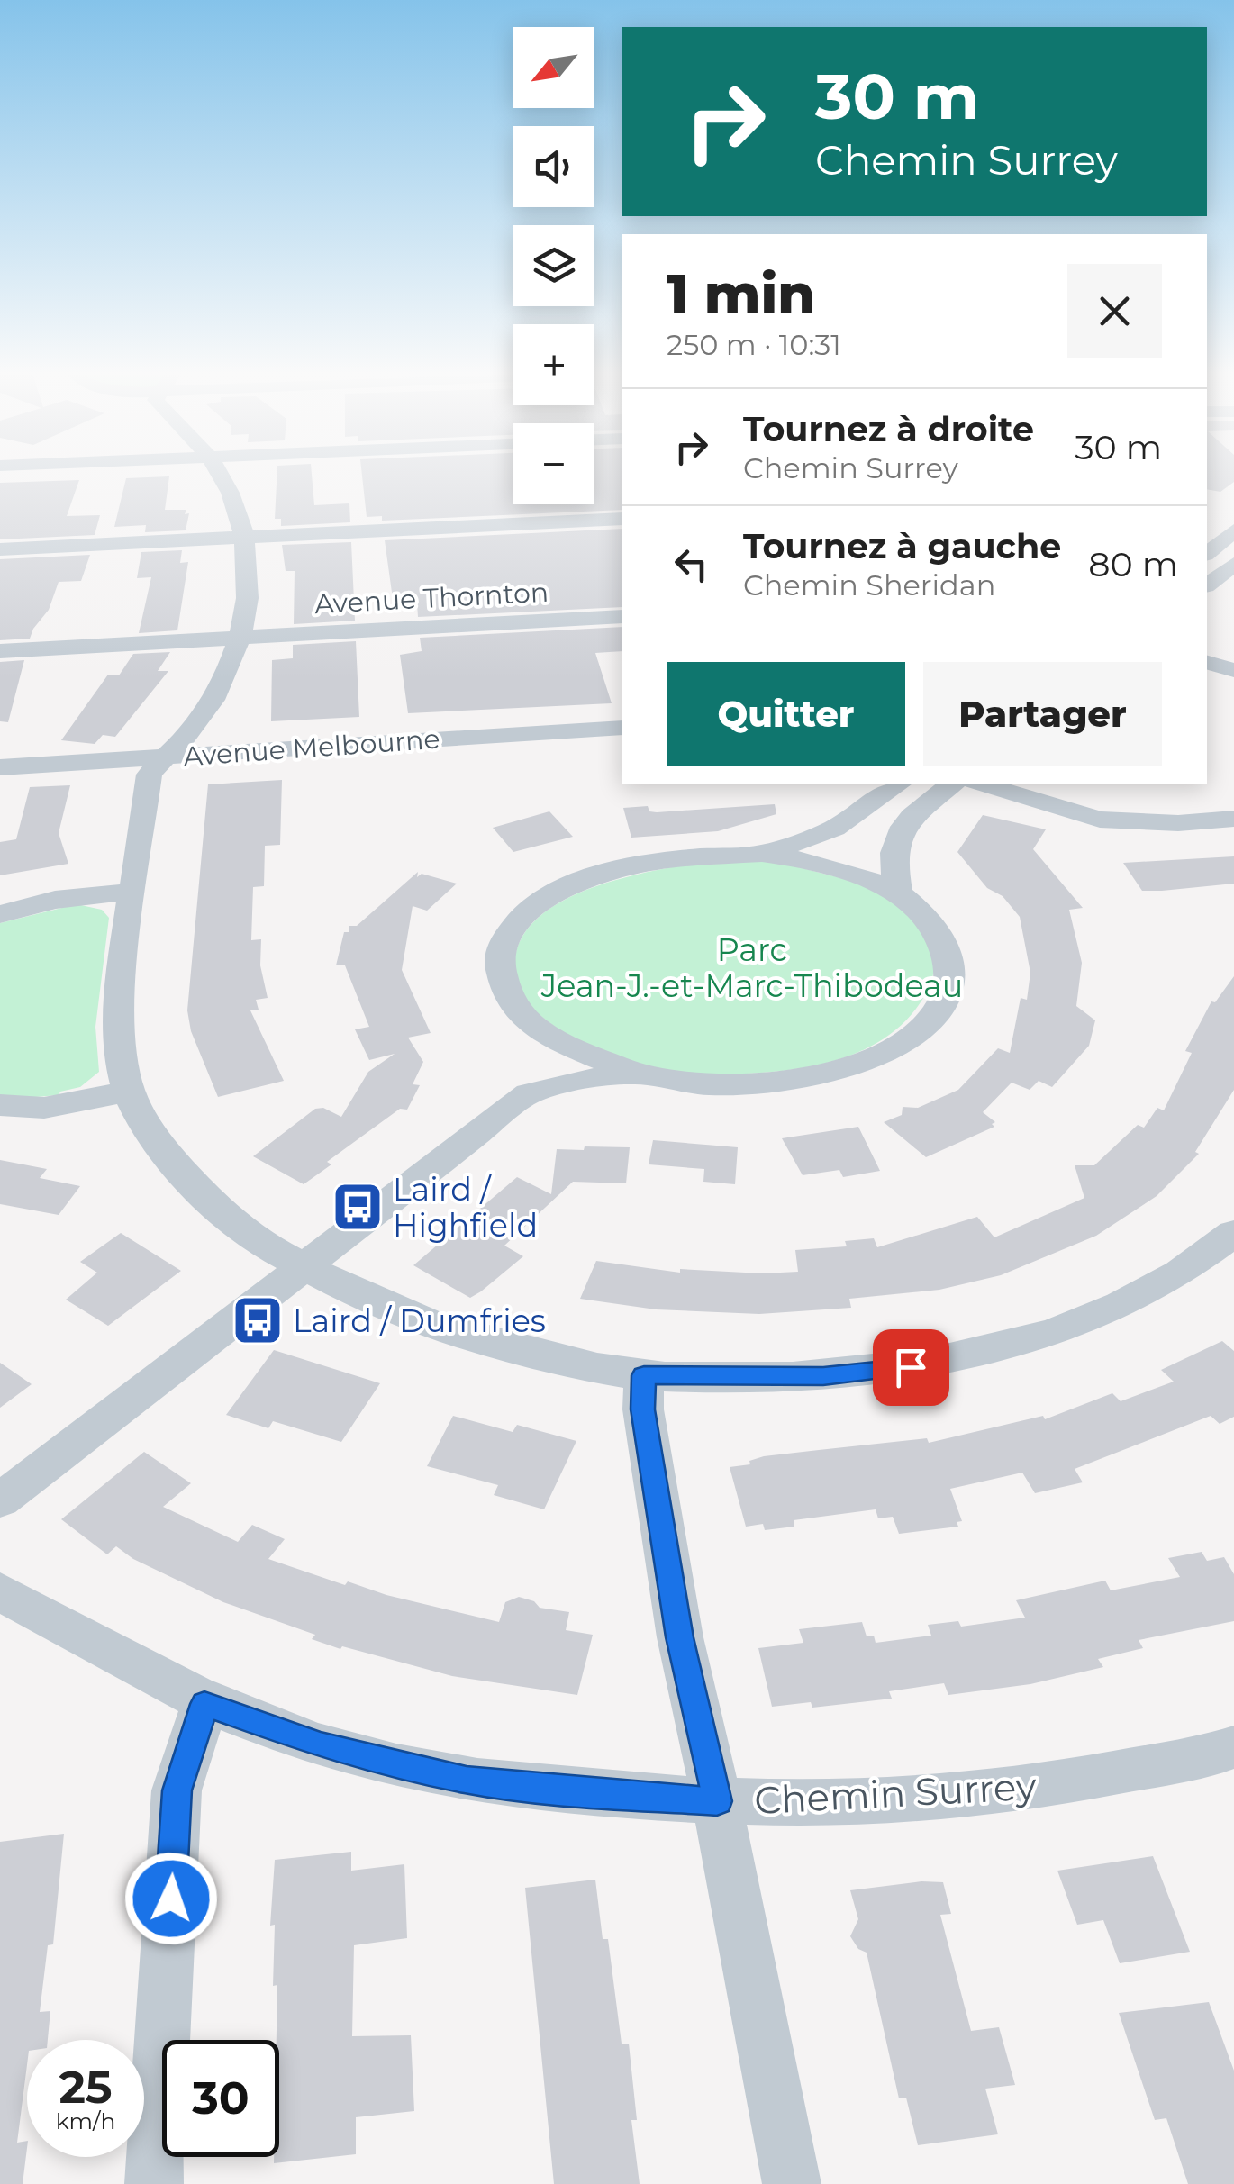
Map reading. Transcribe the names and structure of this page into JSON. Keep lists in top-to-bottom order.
{
  "streets": {
    "street": ["Avenue Thornton", "Avenue Melbourne", "Chemin Surrey"]
  },
  "parks": ["Parc Jean-J.-et-Marc-Thibodeau"],
  "places": {
    "bus stop": ["Laird / Highfield", "Laird / Dumfries"]
  },
  "north": "bottom left",
  "page": {
    "map_buttons": ["+", "−"],
    "turn": ["30 m", "Chemin Surrey"],
    "heading": ["1 min", "250 m · 10:31"],
    "list": [
      {
        "name": "Tournez à droite",
        "note": "Chemin Surrey",
        "value": "30 m"
      },
      {
        "name": "Tournez à gauche",
        "note": "Chemin Sheridan",
        "value": "80 m"
      }
    ],
    "buttons": ["Quitter", "Partager"],
    "speed": "25 km/h",
    "limit": "30"
  }
}
